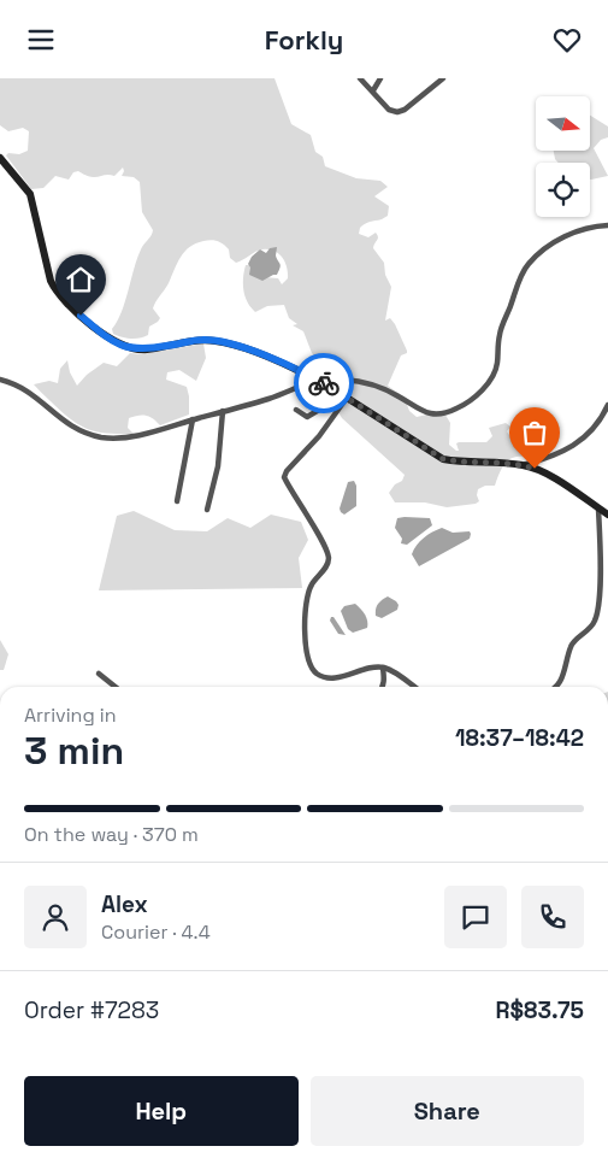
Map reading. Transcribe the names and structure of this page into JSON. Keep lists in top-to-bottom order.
{
  "north": "right",
  "page": {
    "header": "Forkly",
    "heading": ["3 min", "Arriving in", "18:37–18:42"],
    "panel": [
      "Alex",
      "Courier · 4.4",
      "Order #7283",
      "R$83.75"
    ],
    "bar": "On the way · 370 m",
    "buttons": ["Help", "Share"]
  }
}
